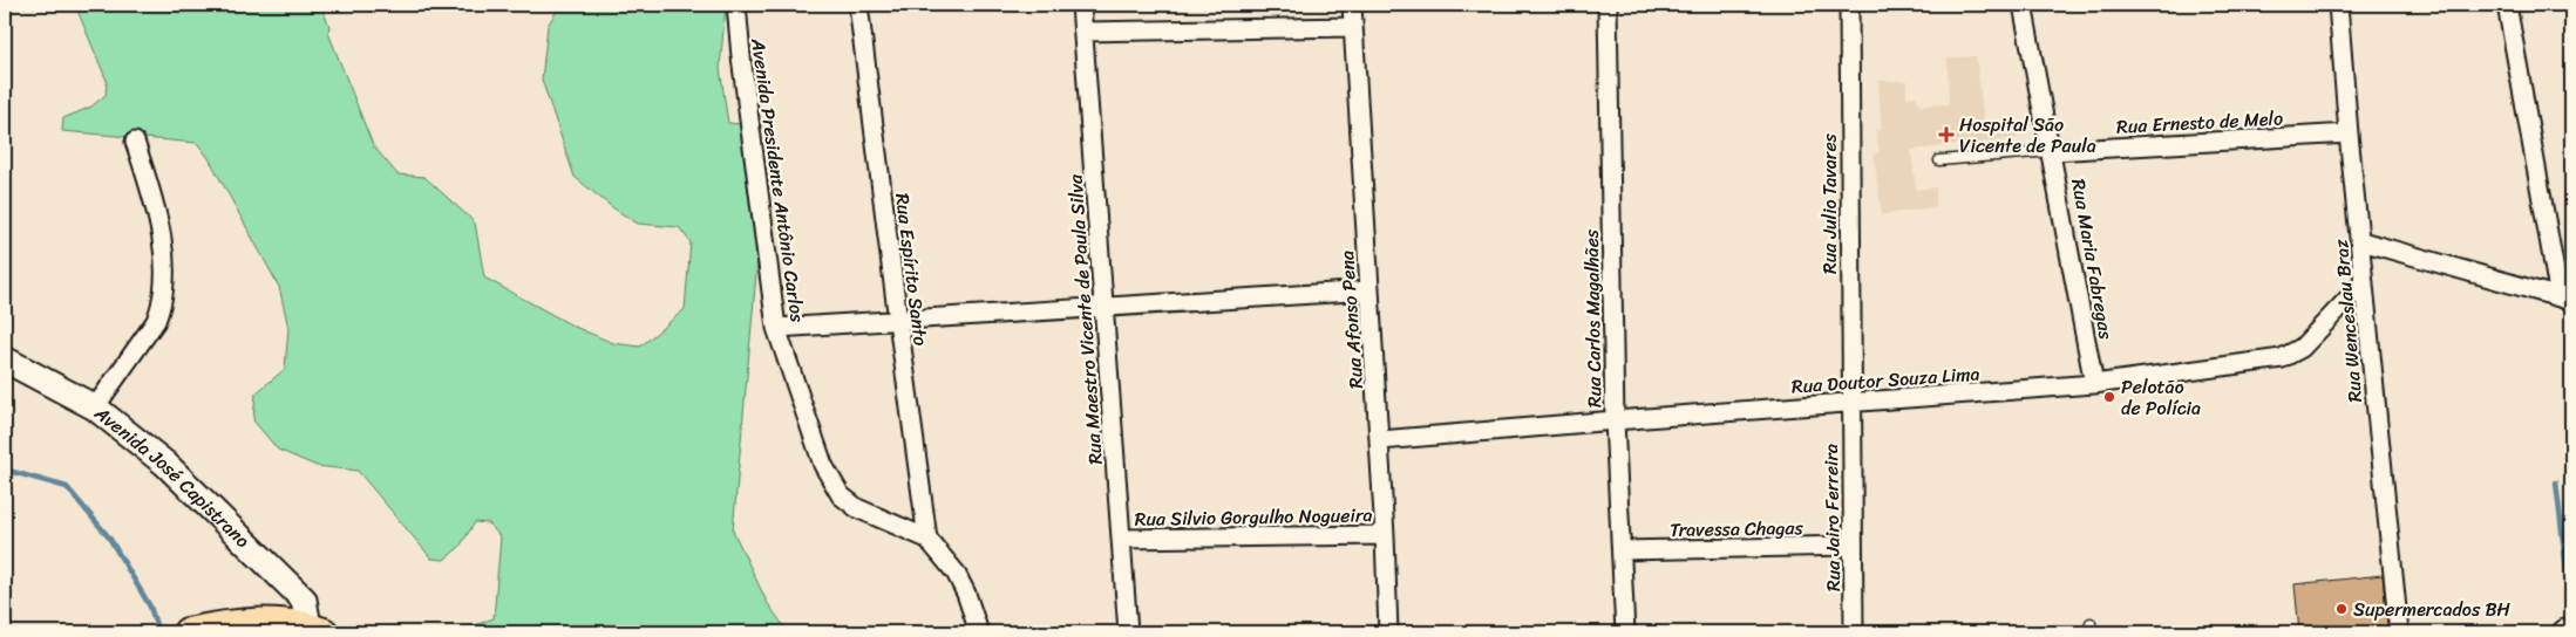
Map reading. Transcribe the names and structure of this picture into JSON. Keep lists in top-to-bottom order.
{
  "streets": {
    "street": [
      "Rua Ernesto de Melo",
      "Avenida Presidente Antônio Carlos",
      "Rua Julio Tavares",
      "Rua Maria Fabregas",
      "Rua Espírito Santo",
      "Rua Carlos Magalhães",
      "Rua Maestro Vicente de Paula Silva",
      "Rua Afonso Pena",
      "Rua Wenceslau Braz",
      "Rua Doutor Souza Lima",
      "Avenida José Capistrano",
      "Rua Silvio Gorgulho Nogueira",
      "Rua Jairo Ferreira",
      "Travessa Chagas"
    ]
  },
  "crossings": [
    ["Rua Ernesto de Melo", "Rua Maria Fabregas"],
    ["Rua Ernesto de Melo", "Rua Wenceslau Braz"],
    ["Avenida Presidente Antônio Carlos", "Rua Espírito Santo"],
    ["Rua Julio Tavares", "Rua Doutor Souza Lima"],
    ["Rua Julio Tavares", "Rua Jairo Ferreira"],
    ["Rua Maria Fabregas", "Rua Doutor Souza Lima"],
    ["Rua Carlos Magalhães", "Rua Doutor Souza Lima"],
    ["Rua Carlos Magalhães", "Travessa Chagas"],
    ["Rua Maestro Vicente de Paula Silva", "Rua Silvio Gorgulho Nogueira"],
    ["Rua Afonso Pena", "Rua Doutor Souza Lima"],
    ["Rua Afonso Pena", "Rua Silvio Gorgulho Nogueira"],
    ["Rua Wenceslau Braz", "Rua Doutor Souza Lima"],
    ["Rua Doutor Souza Lima", "Rua Jairo Ferreira"],
    ["Rua Jairo Ferreira", "Travessa Chagas"]
  ],
  "places": {
    "health": ["Hospital São Vicente de Paula"],
    "other": ["Pelotão de Polícia", "Supermercados BH"]
  }
}
